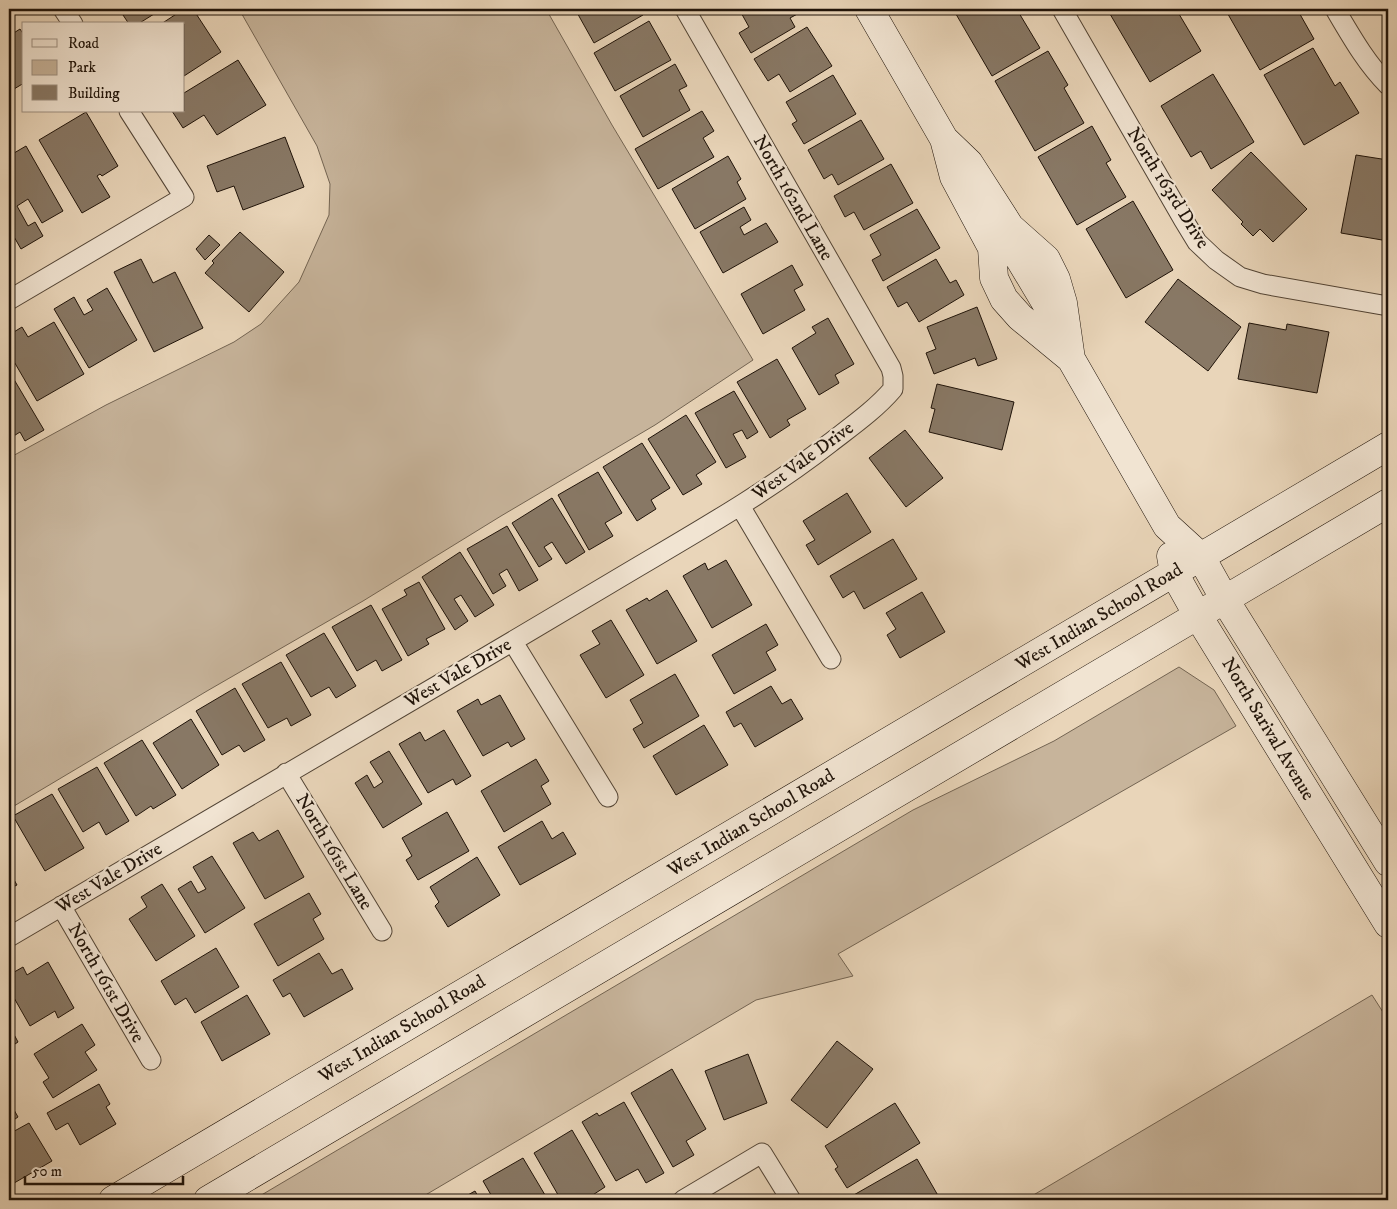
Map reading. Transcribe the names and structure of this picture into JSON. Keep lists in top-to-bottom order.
{
  "streets": {
    "main road": ["West Indian School Road", "North Sarival Avenue"],
    "street": [
      "North 163rd Drive",
      "North 162nd Lane",
      "West Vale Drive",
      "North 161st Lane",
      "North 161st Drive"
    ]
  },
  "crossings": [
    ["North 162nd Lane", "West Vale Drive"],
    ["West Vale Drive", "North 161st Lane"],
    ["West Vale Drive", "North 161st Drive"],
    ["West Indian School Road", "North Sarival Avenue"]
  ],
  "legend": ["Road", "Park", "Building"],
  "scale_bar": "50 m"
}
